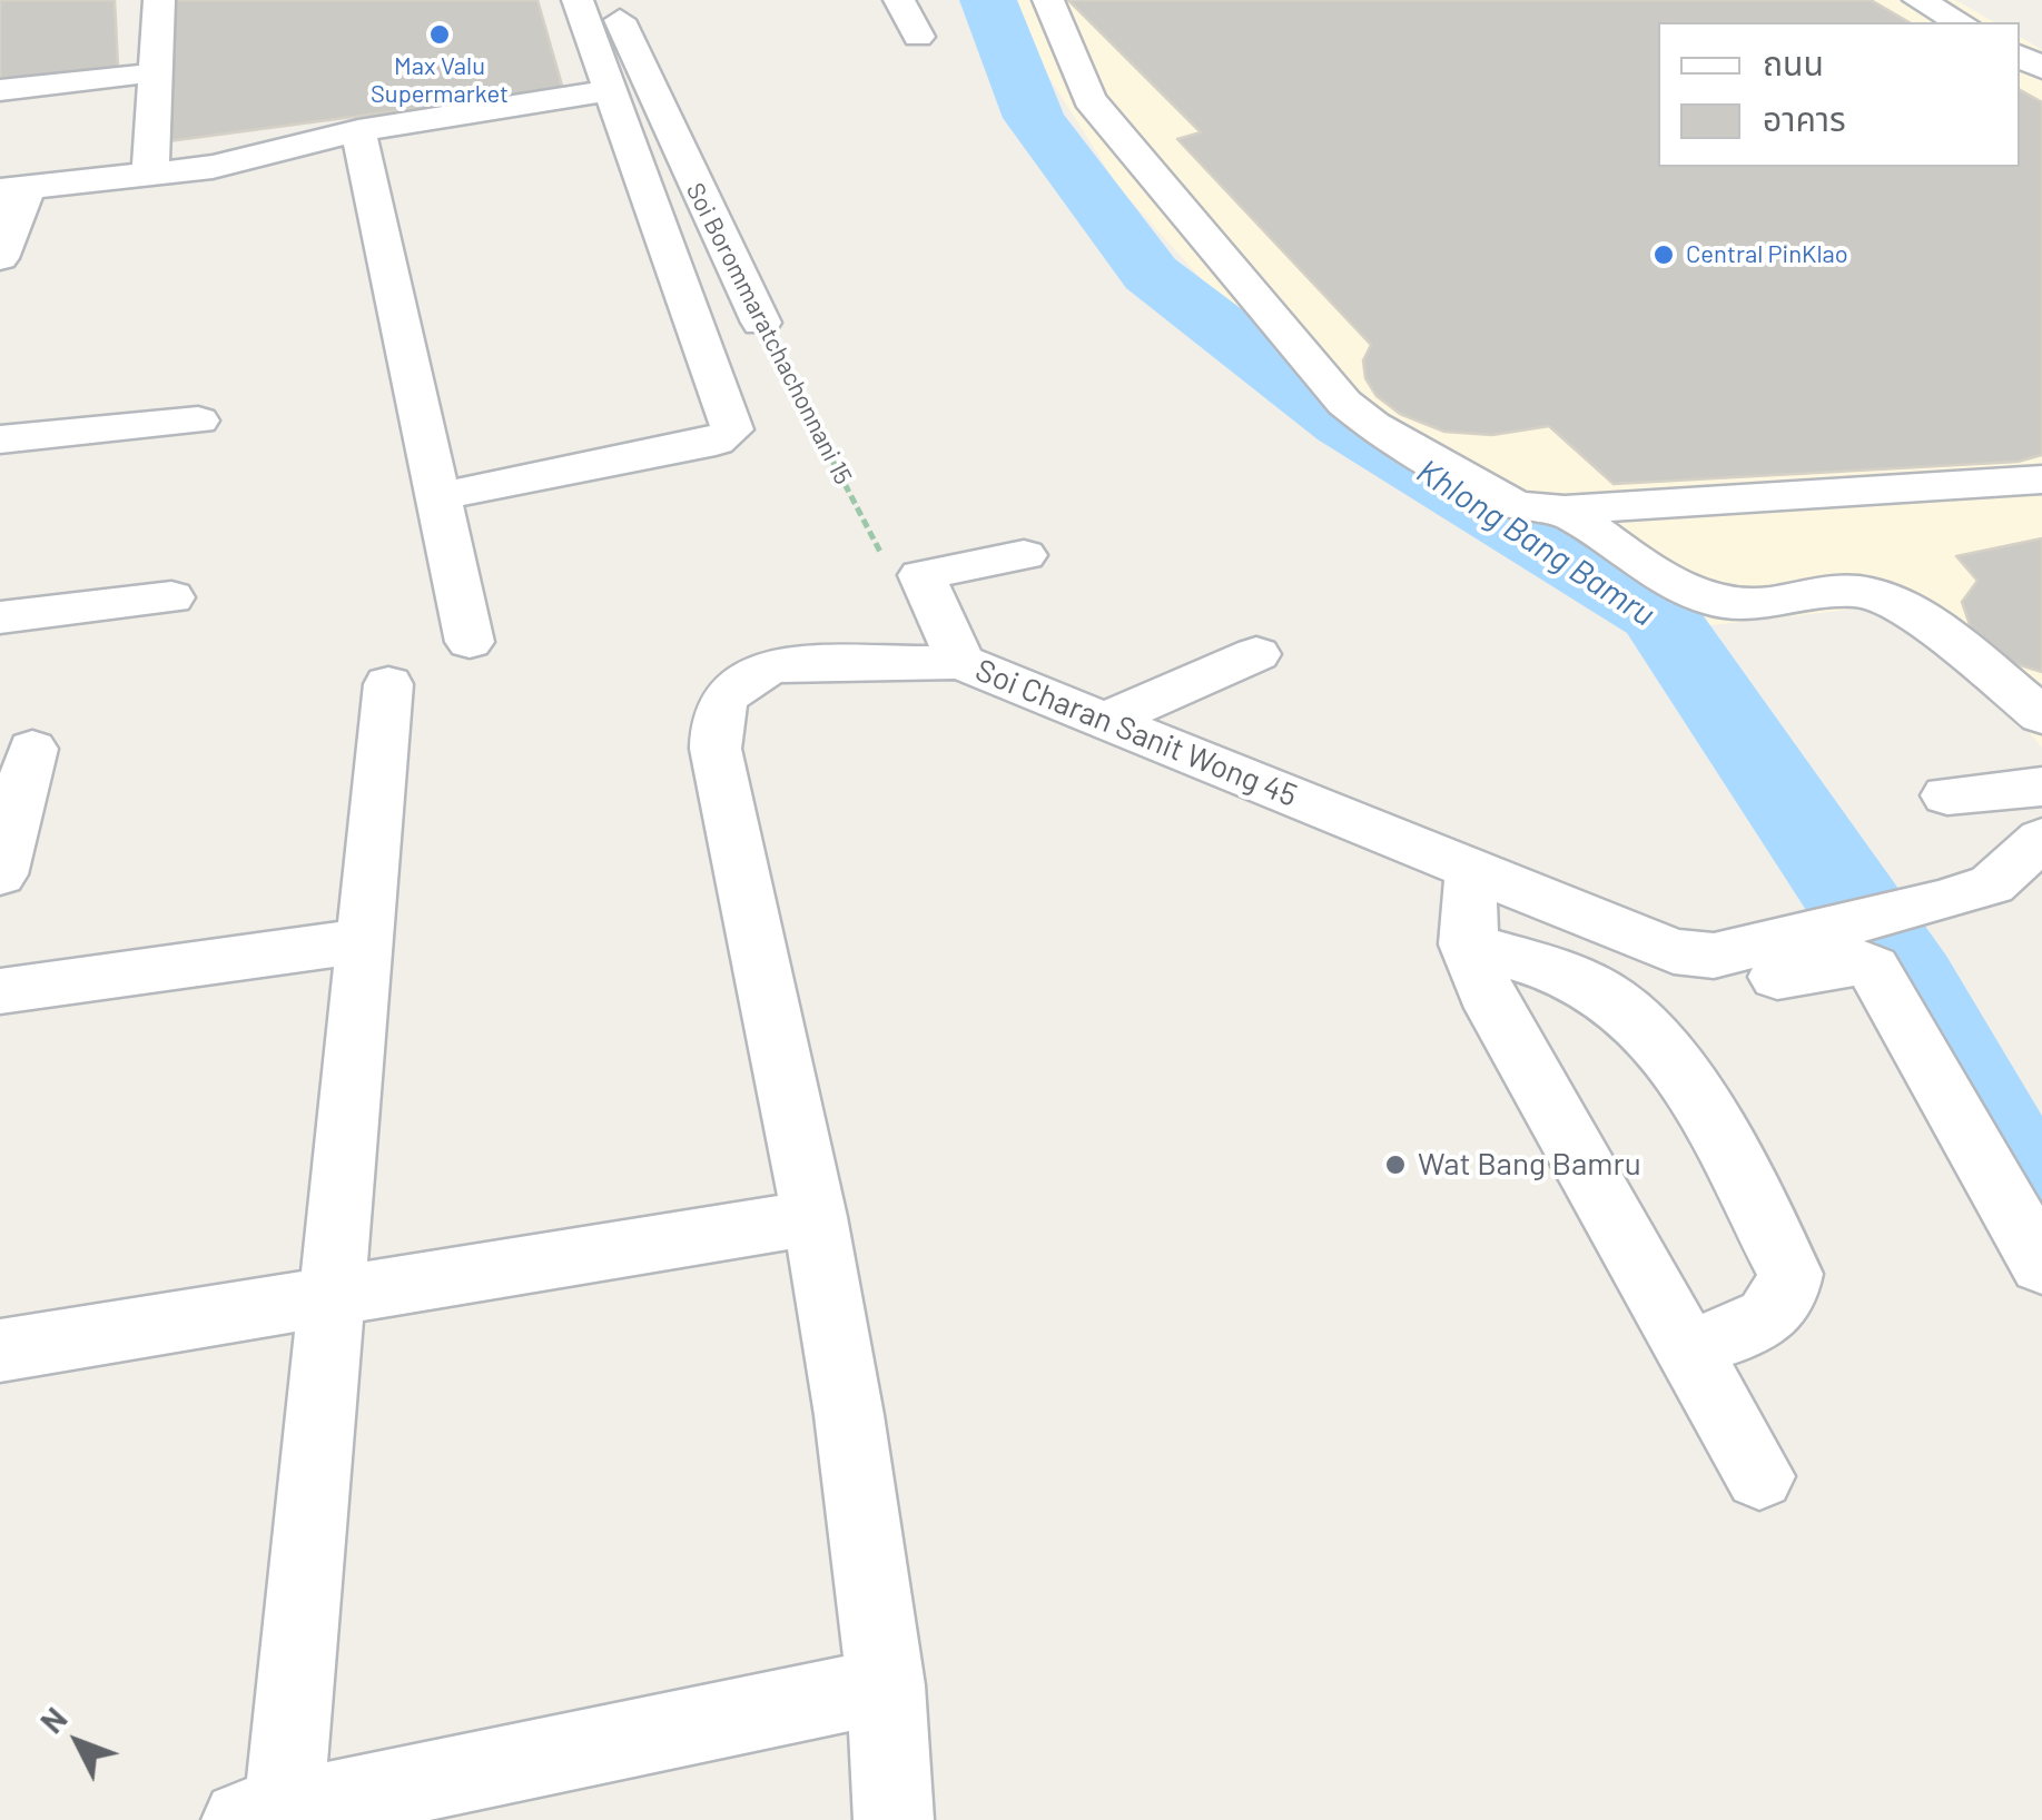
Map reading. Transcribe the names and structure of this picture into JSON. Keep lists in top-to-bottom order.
{
  "streets": {
    "street": ["Soi Borommaratchachonnani 15", "Soi Charan Sanit Wong 45"]
  },
  "water": ["Khlong Bang Bamru"],
  "places": ["Max Valu Supermarket", "Central PinKlao", "Wat Bang Bamru"],
  "legend": ["ถนน", "อาคาร"],
  "north": "top left"
}
